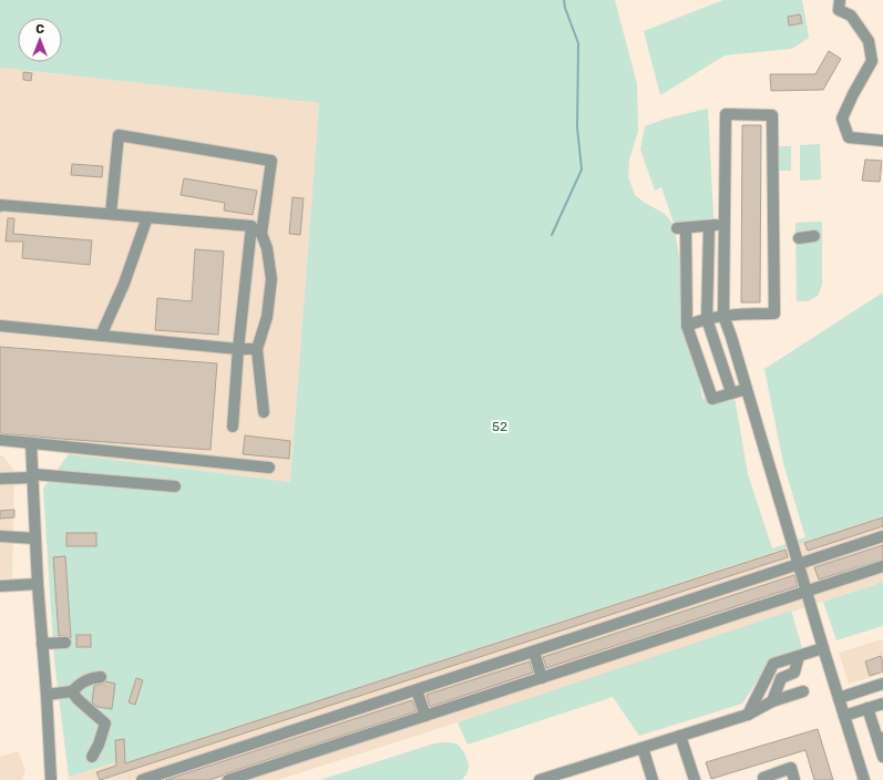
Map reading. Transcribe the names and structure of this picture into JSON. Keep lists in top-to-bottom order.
{
  "parks": ["52"],
  "north": "top"
}
